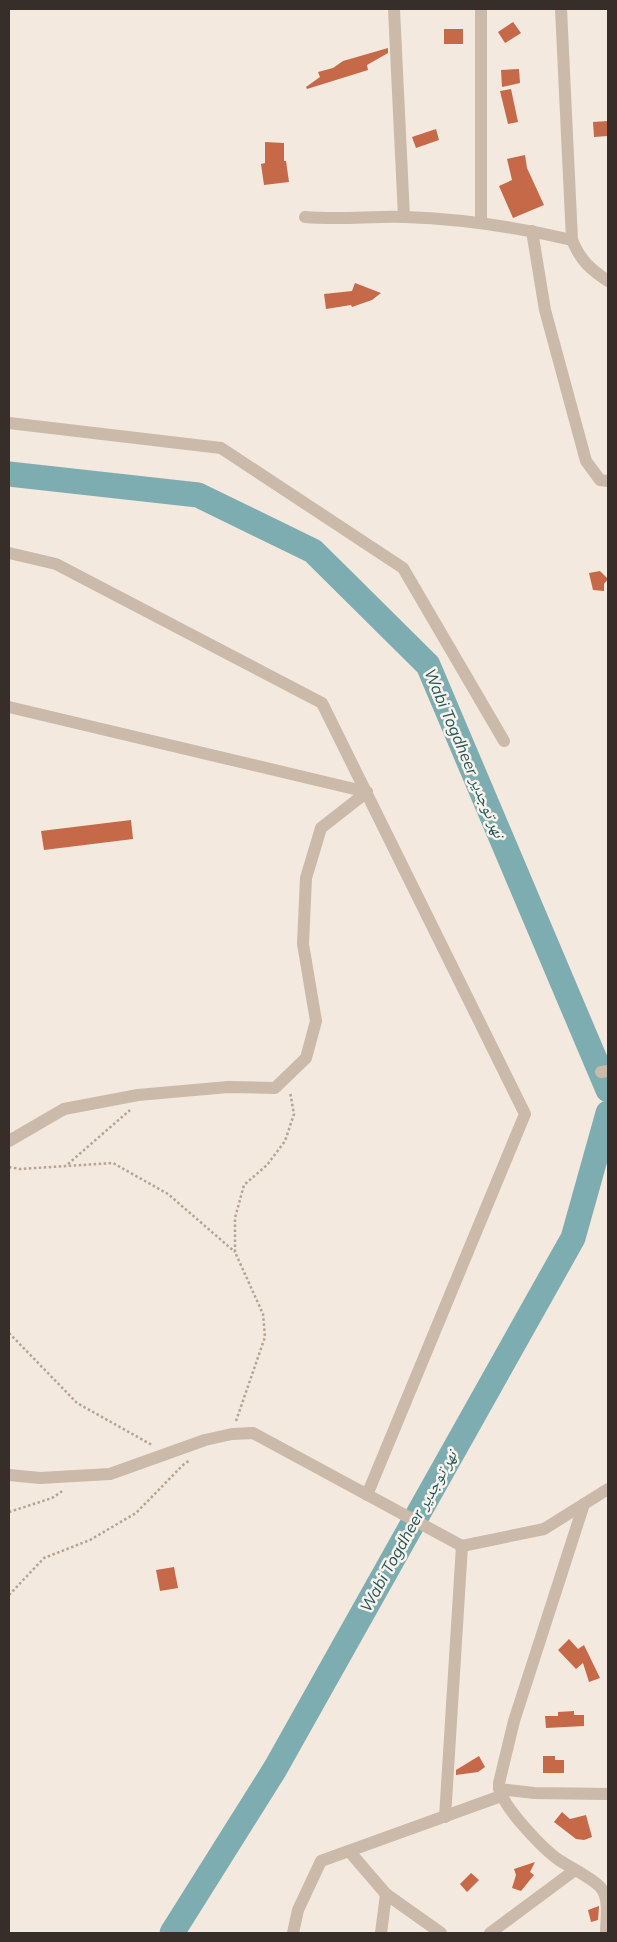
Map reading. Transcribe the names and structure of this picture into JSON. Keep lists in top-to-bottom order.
{
  "water": ["Wabi Togdheer نهر توجدير"]
}
